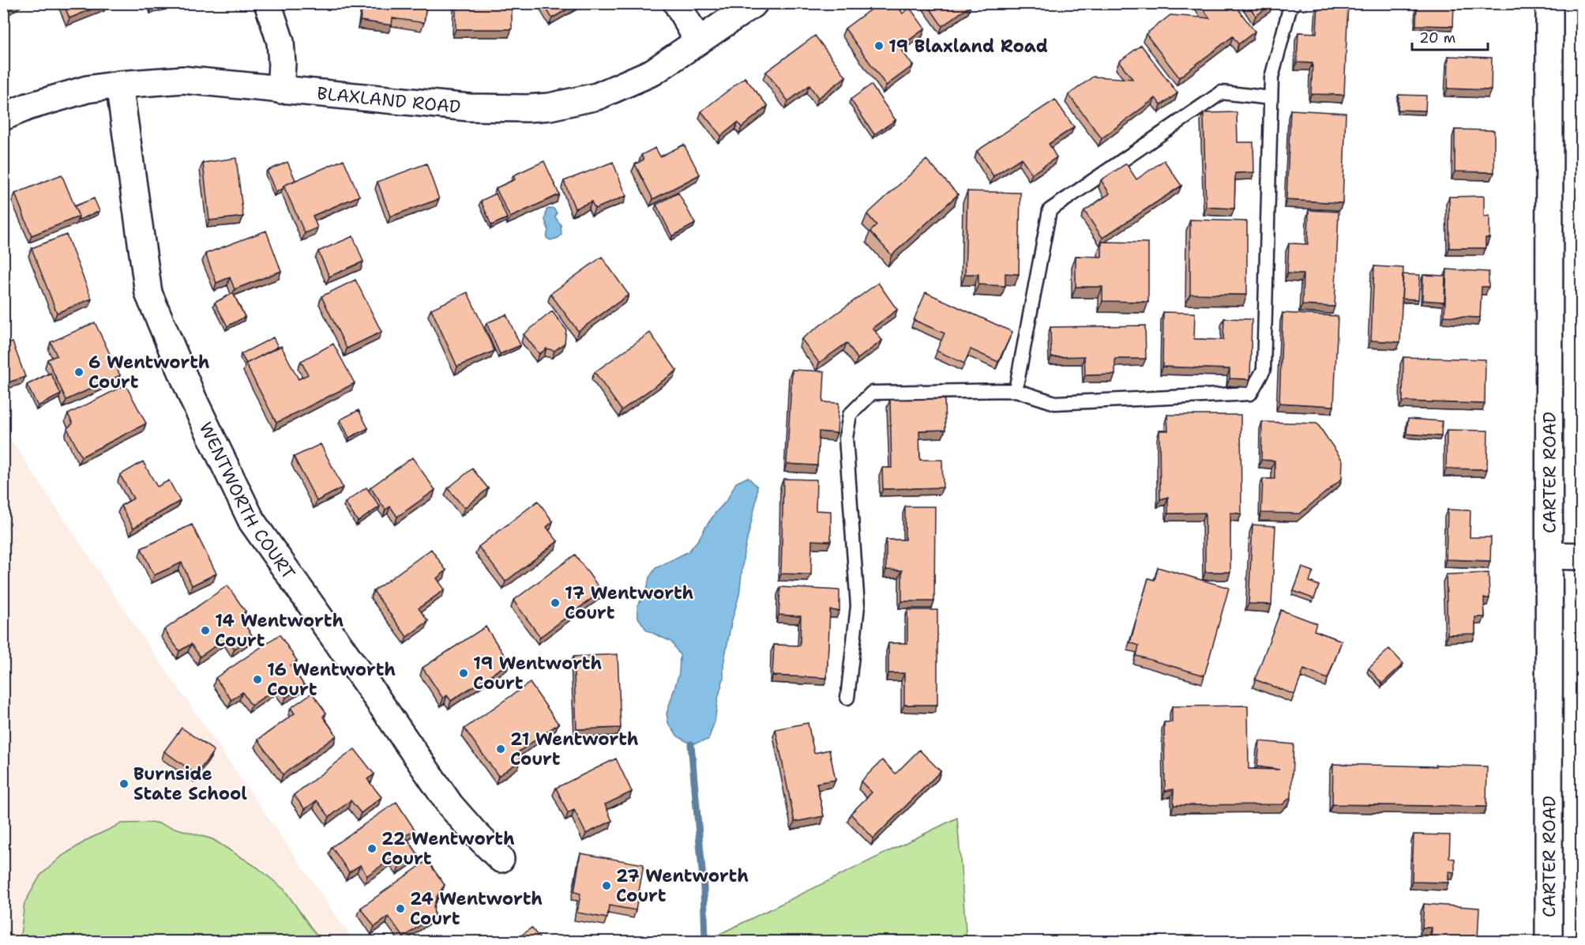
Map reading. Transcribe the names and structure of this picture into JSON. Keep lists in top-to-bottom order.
{
  "streets": {
    "street": ["BLAXLAND ROAD", "CARTER ROAD", "WENTWORTH COURT"]
  },
  "crossings": [
    ["BLAXLAND ROAD", "WENTWORTH COURT"]
  ],
  "places": [
    "19 Blaxland Road",
    "6 Wentworth Court",
    "17 Wentworth Court",
    "14 Wentworth Court",
    "19 Wentworth Court",
    "16 Wentworth Court",
    "21 Wentworth Court",
    "Burnside State School",
    "22 Wentworth Court",
    "27 Wentworth Court",
    "24 Wentworth Court"
  ],
  "scale_bar": "20 m"
}
